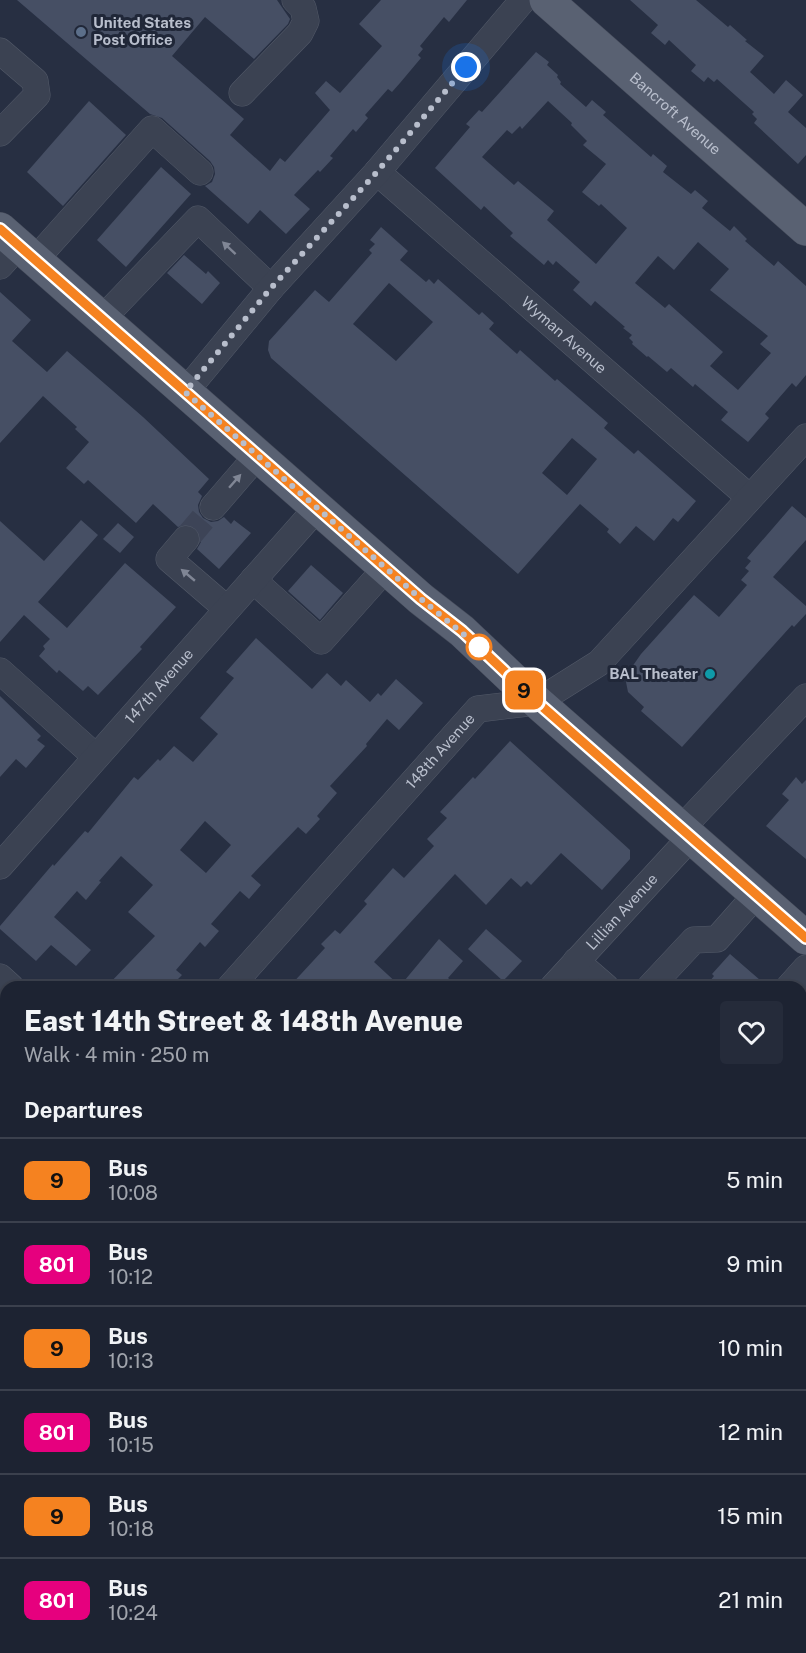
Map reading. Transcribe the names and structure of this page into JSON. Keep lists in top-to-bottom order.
{
  "streets": {
    "main road": ["Bancroft Avenue"],
    "street": [
      "Wyman Avenue",
      "147th Avenue",
      "148th Avenue",
      "Lillian Avenue"
    ]
  },
  "crossings": [
    ["Wyman Avenue", "148th Avenue"]
  ],
  "places": ["United States Post Office", "BAL Theater"],
  "lines": ["bus line 9"],
  "page": {
    "on_map": "9",
    "heading": [
      ["East 14th Street & 148th Avenue", "Walk · 4 min · 250 m"],
      "Departures"
    ],
    "list": [
      {
        "mark": "9",
        "name": "Bus",
        "note": "10:08",
        "value": "5 min"
      },
      {
        "mark": "801",
        "name": "Bus",
        "note": "10:12",
        "value": "9 min"
      },
      {
        "mark": "9",
        "name": "Bus",
        "note": "10:13",
        "value": "10 min"
      },
      {
        "mark": "801",
        "name": "Bus",
        "note": "10:15",
        "value": "12 min"
      },
      {
        "mark": "9",
        "name": "Bus",
        "note": "10:18",
        "value": "15 min"
      },
      {
        "mark": "801",
        "name": "Bus",
        "note": "10:24",
        "value": "21 min"
      }
    ]
  }
}
